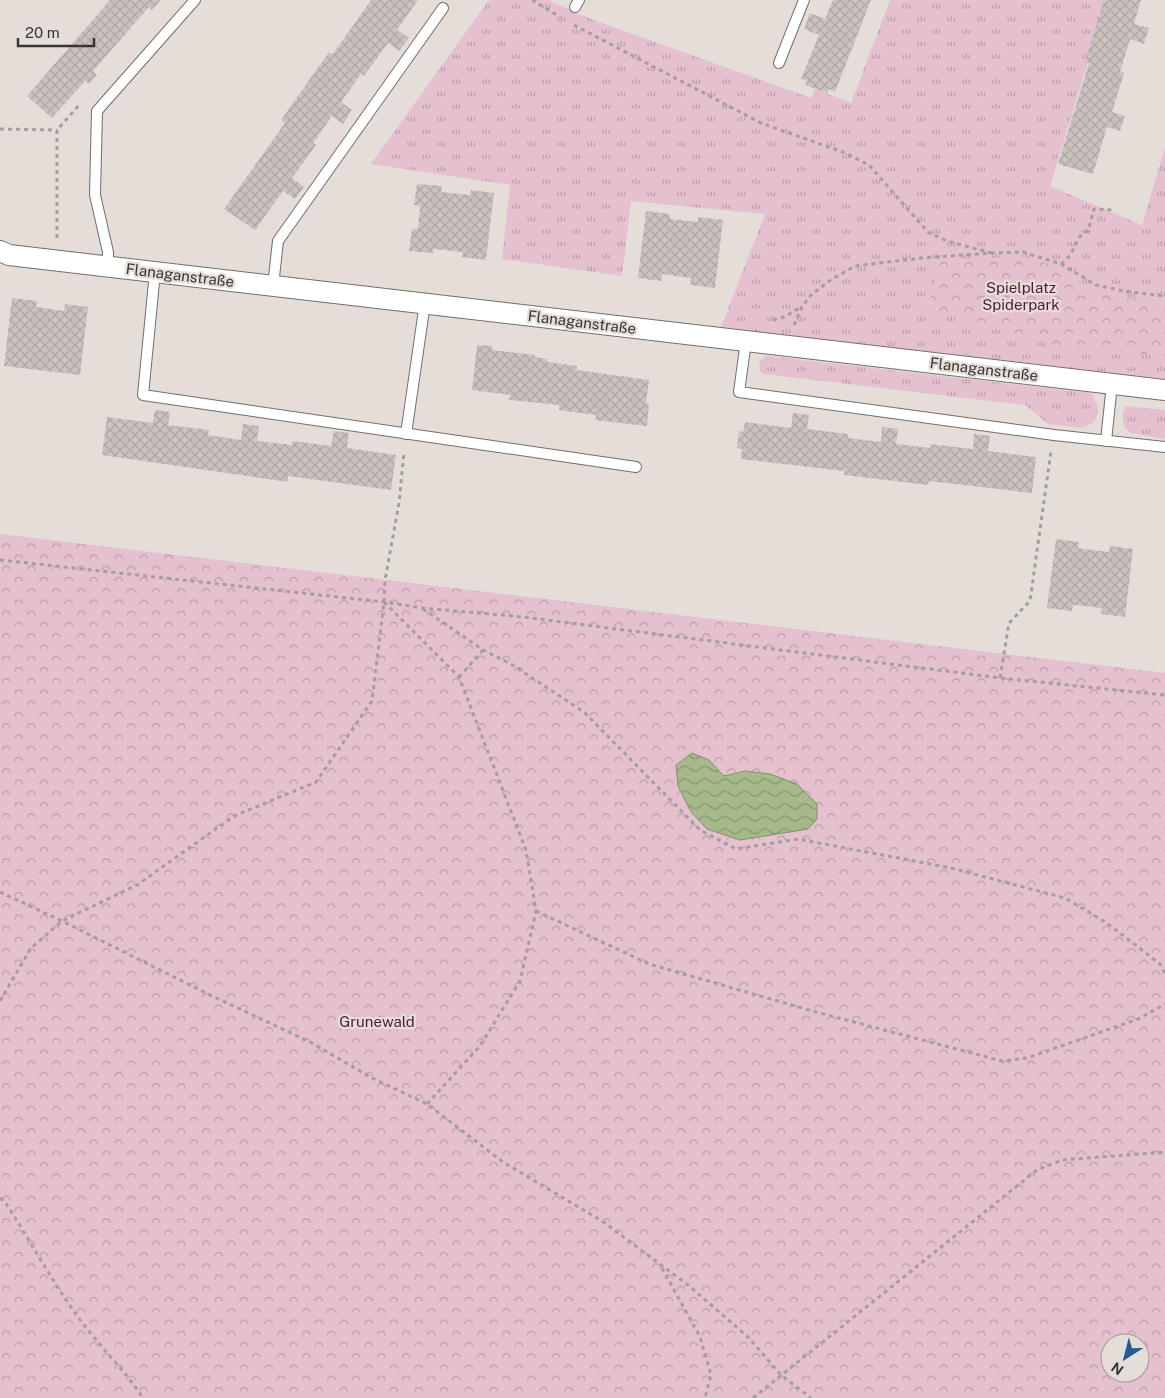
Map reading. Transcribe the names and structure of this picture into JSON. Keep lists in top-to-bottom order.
{
  "streets": {
    "street": ["Flanaganstraße"]
  },
  "parks": ["Spielplatz Spiderpark", "Grunewald"],
  "scale_bar": "20 m",
  "north": "bottom left"
}
